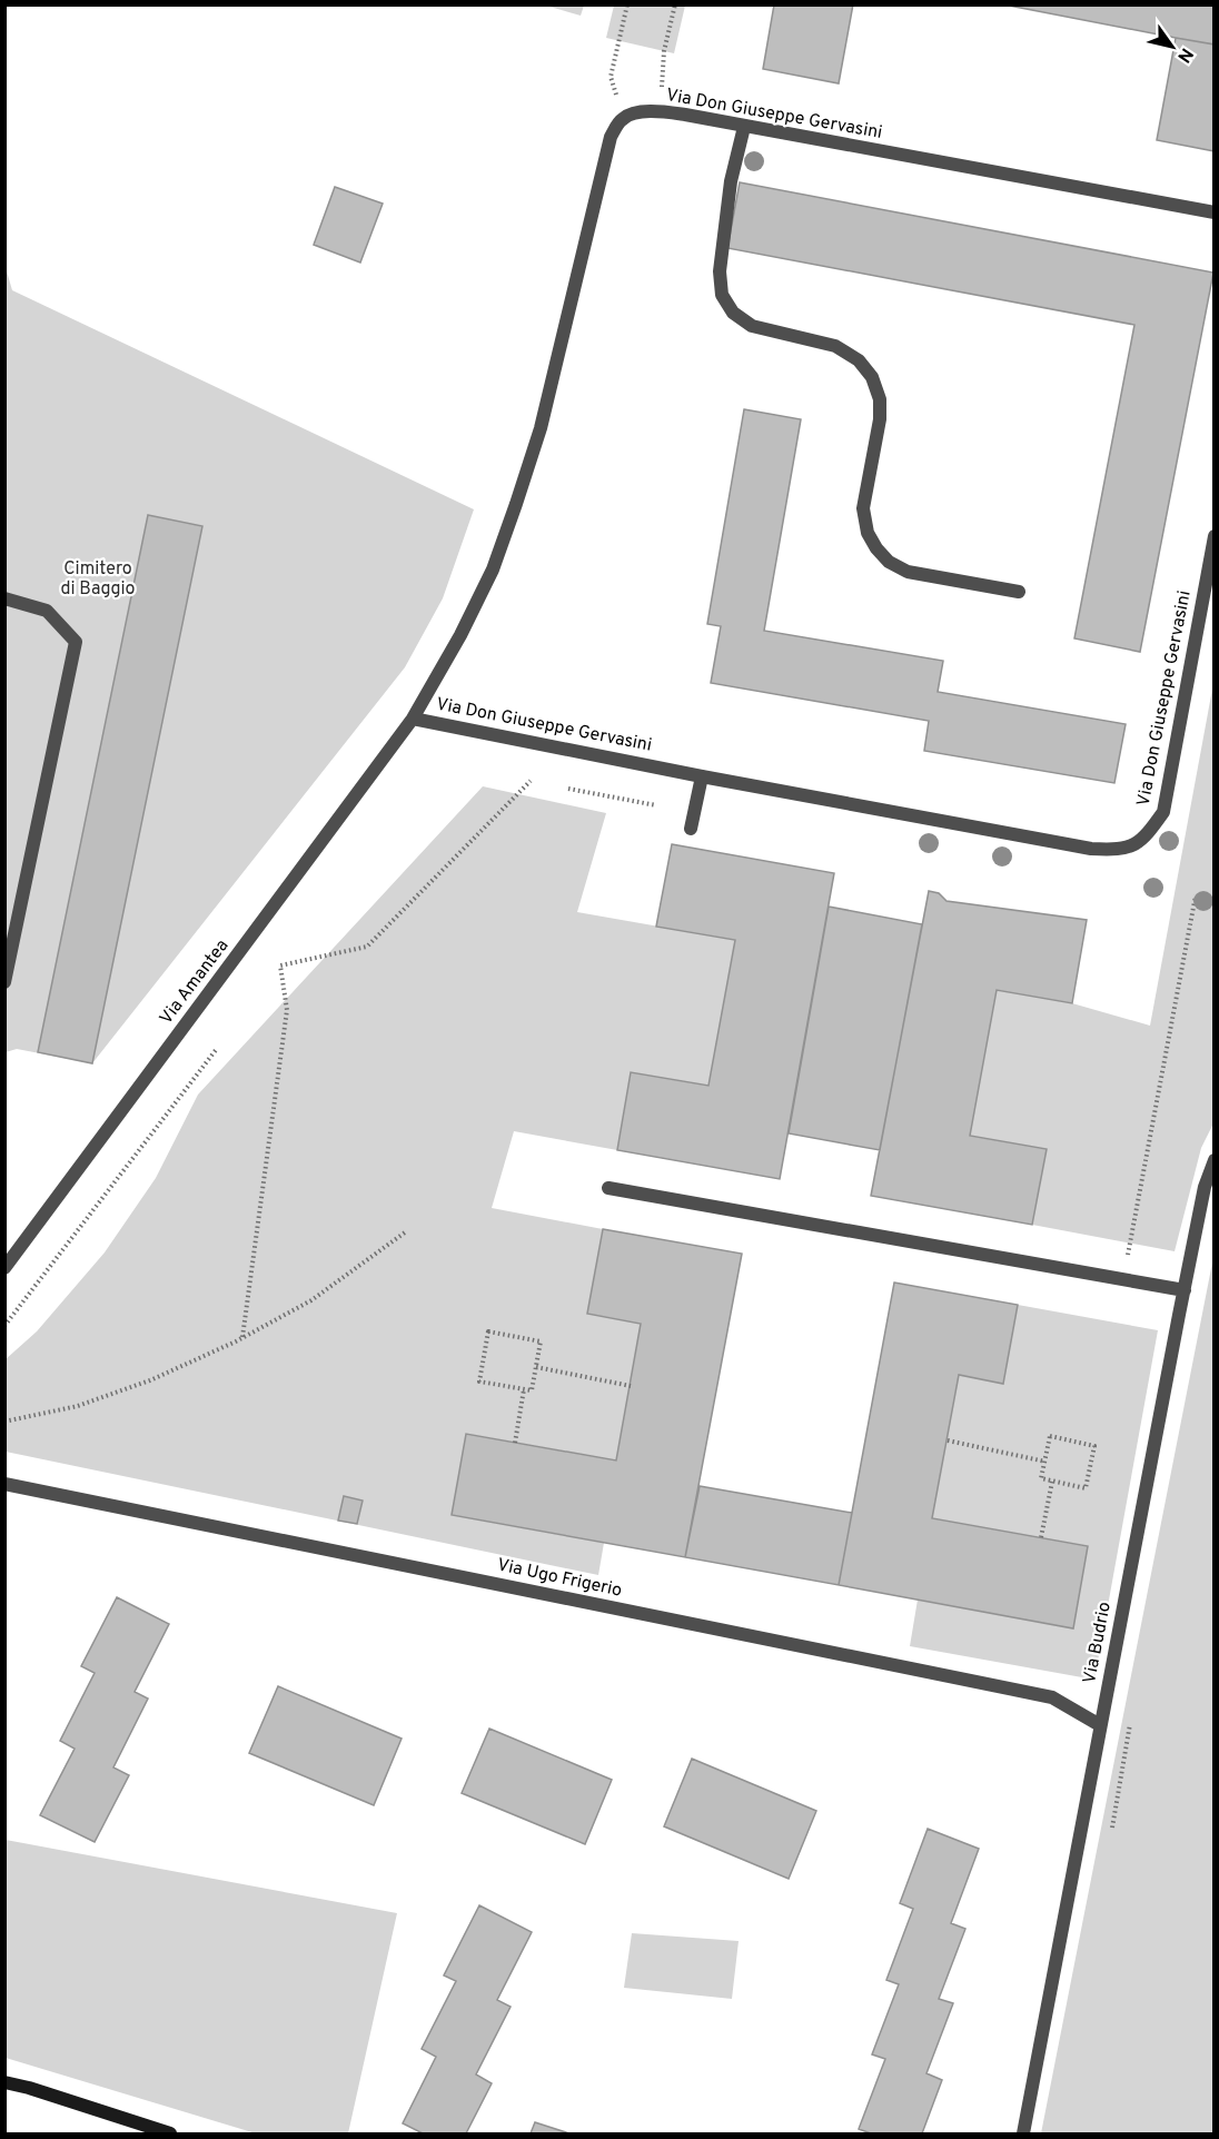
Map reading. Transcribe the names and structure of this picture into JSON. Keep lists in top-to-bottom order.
{
  "streets": {
    "street": [
      "Via Don Giuseppe Gervasini",
      "Via Amantea",
      "Via Ugo Frigerio",
      "Via Budrio"
    ]
  },
  "crossings": [
    ["Via Don Giuseppe Gervasini", "Via Amantea"],
    ["Via Ugo Frigerio", "Via Budrio"]
  ],
  "parks": ["Cimitero di Baggio"],
  "north": "bottom right"
}
